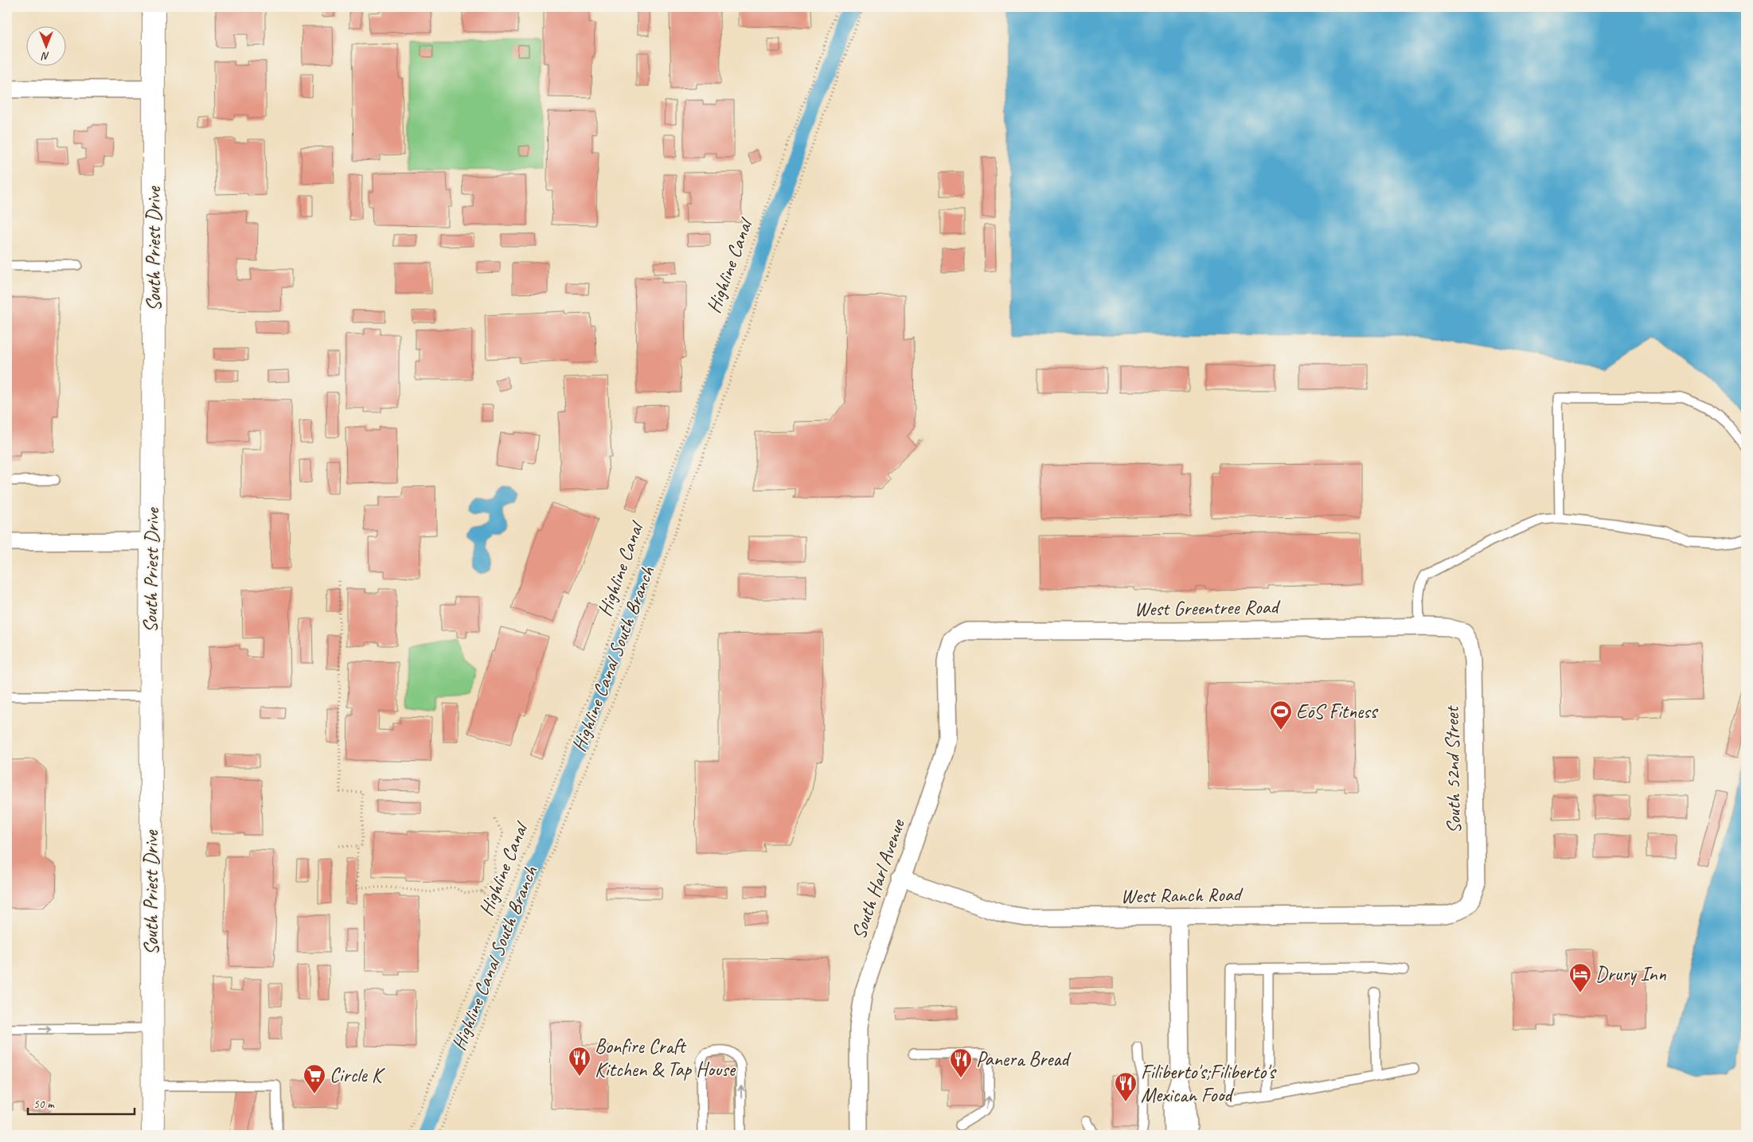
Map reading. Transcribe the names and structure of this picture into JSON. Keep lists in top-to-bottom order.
{
  "streets": {
    "main road": ["South Priest Drive"],
    "street": [
      "West Greentree Road",
      "South 52nd Street",
      "South Harl Avenue",
      "West Ranch Road"
    ],
    "path": ["Highline Canal", "Highline Canal South Branch"]
  },
  "crossings": [
    ["West Greentree Road", "South 52nd Street"],
    ["West Greentree Road", "South Harl Avenue"],
    ["South 52nd Street", "West Ranch Road"],
    ["South Harl Avenue", "West Ranch Road"]
  ],
  "places": {
    "sports": ["EōS Fitness"],
    "hotel": ["Drury Inn"],
    "restaurant": ["Bonfire Craft Kitchen & Tap House", "Panera Bread", "Filiberto's;Filiberto's Mexican Food"],
    "supermarket": ["Circle K"]
  },
  "scale_bar": "50 m",
  "north": "bottom"
}
